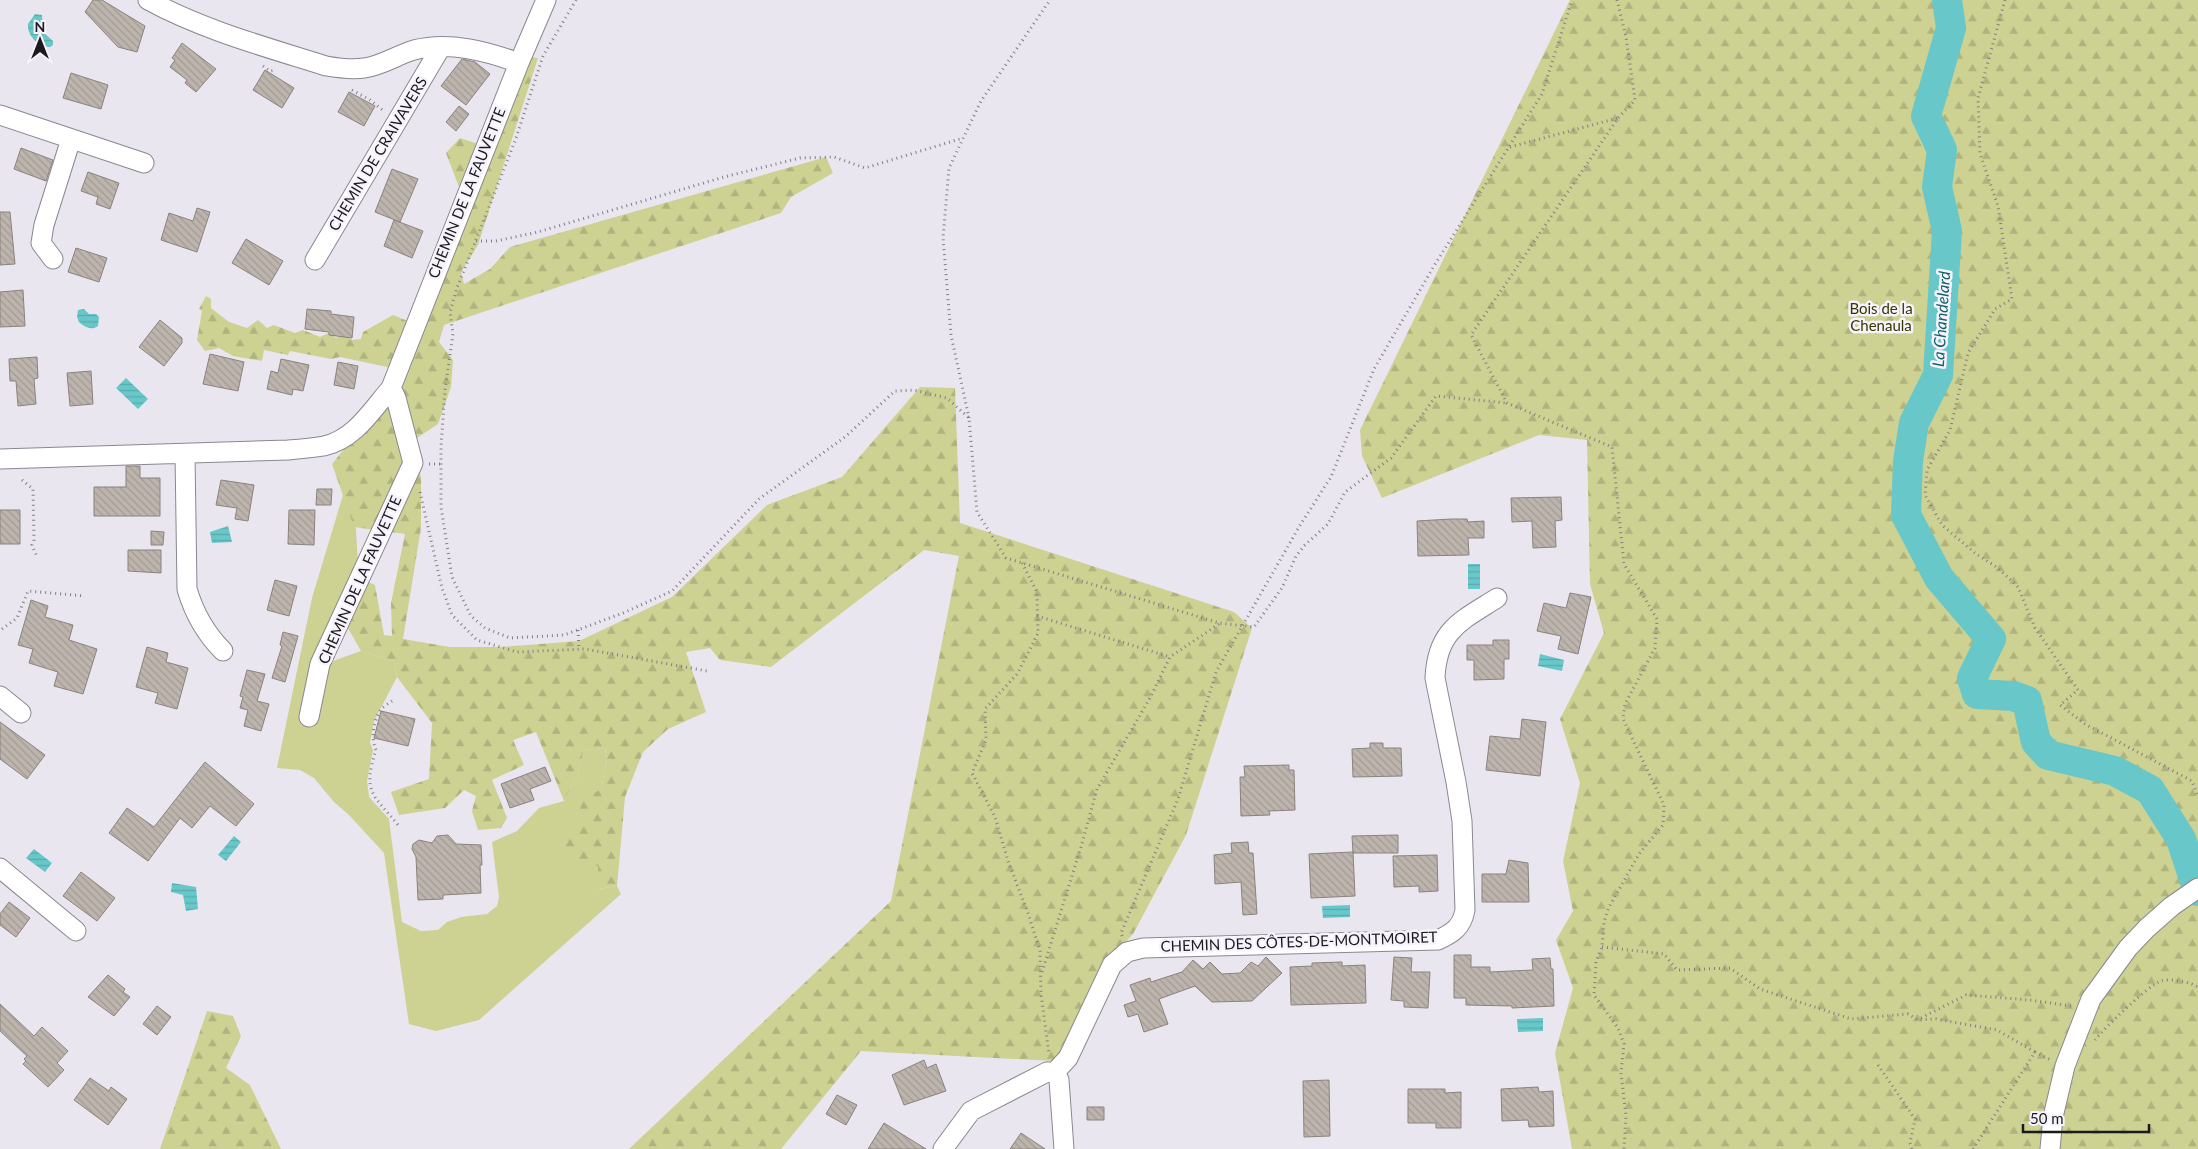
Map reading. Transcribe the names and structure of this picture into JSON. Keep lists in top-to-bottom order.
{
  "streets": {
    "street": ["CHEMIN DE CRAIVAVERS", "CHEMIN DE LA FAUVETTE", "CHEMIN DES CÔTES-DE-MONTMOIRET"]
  },
  "water": ["La Chandelard"],
  "parks": ["Bois de la Chenaula"],
  "scale_bar": "50 m",
  "north": "top"
}
